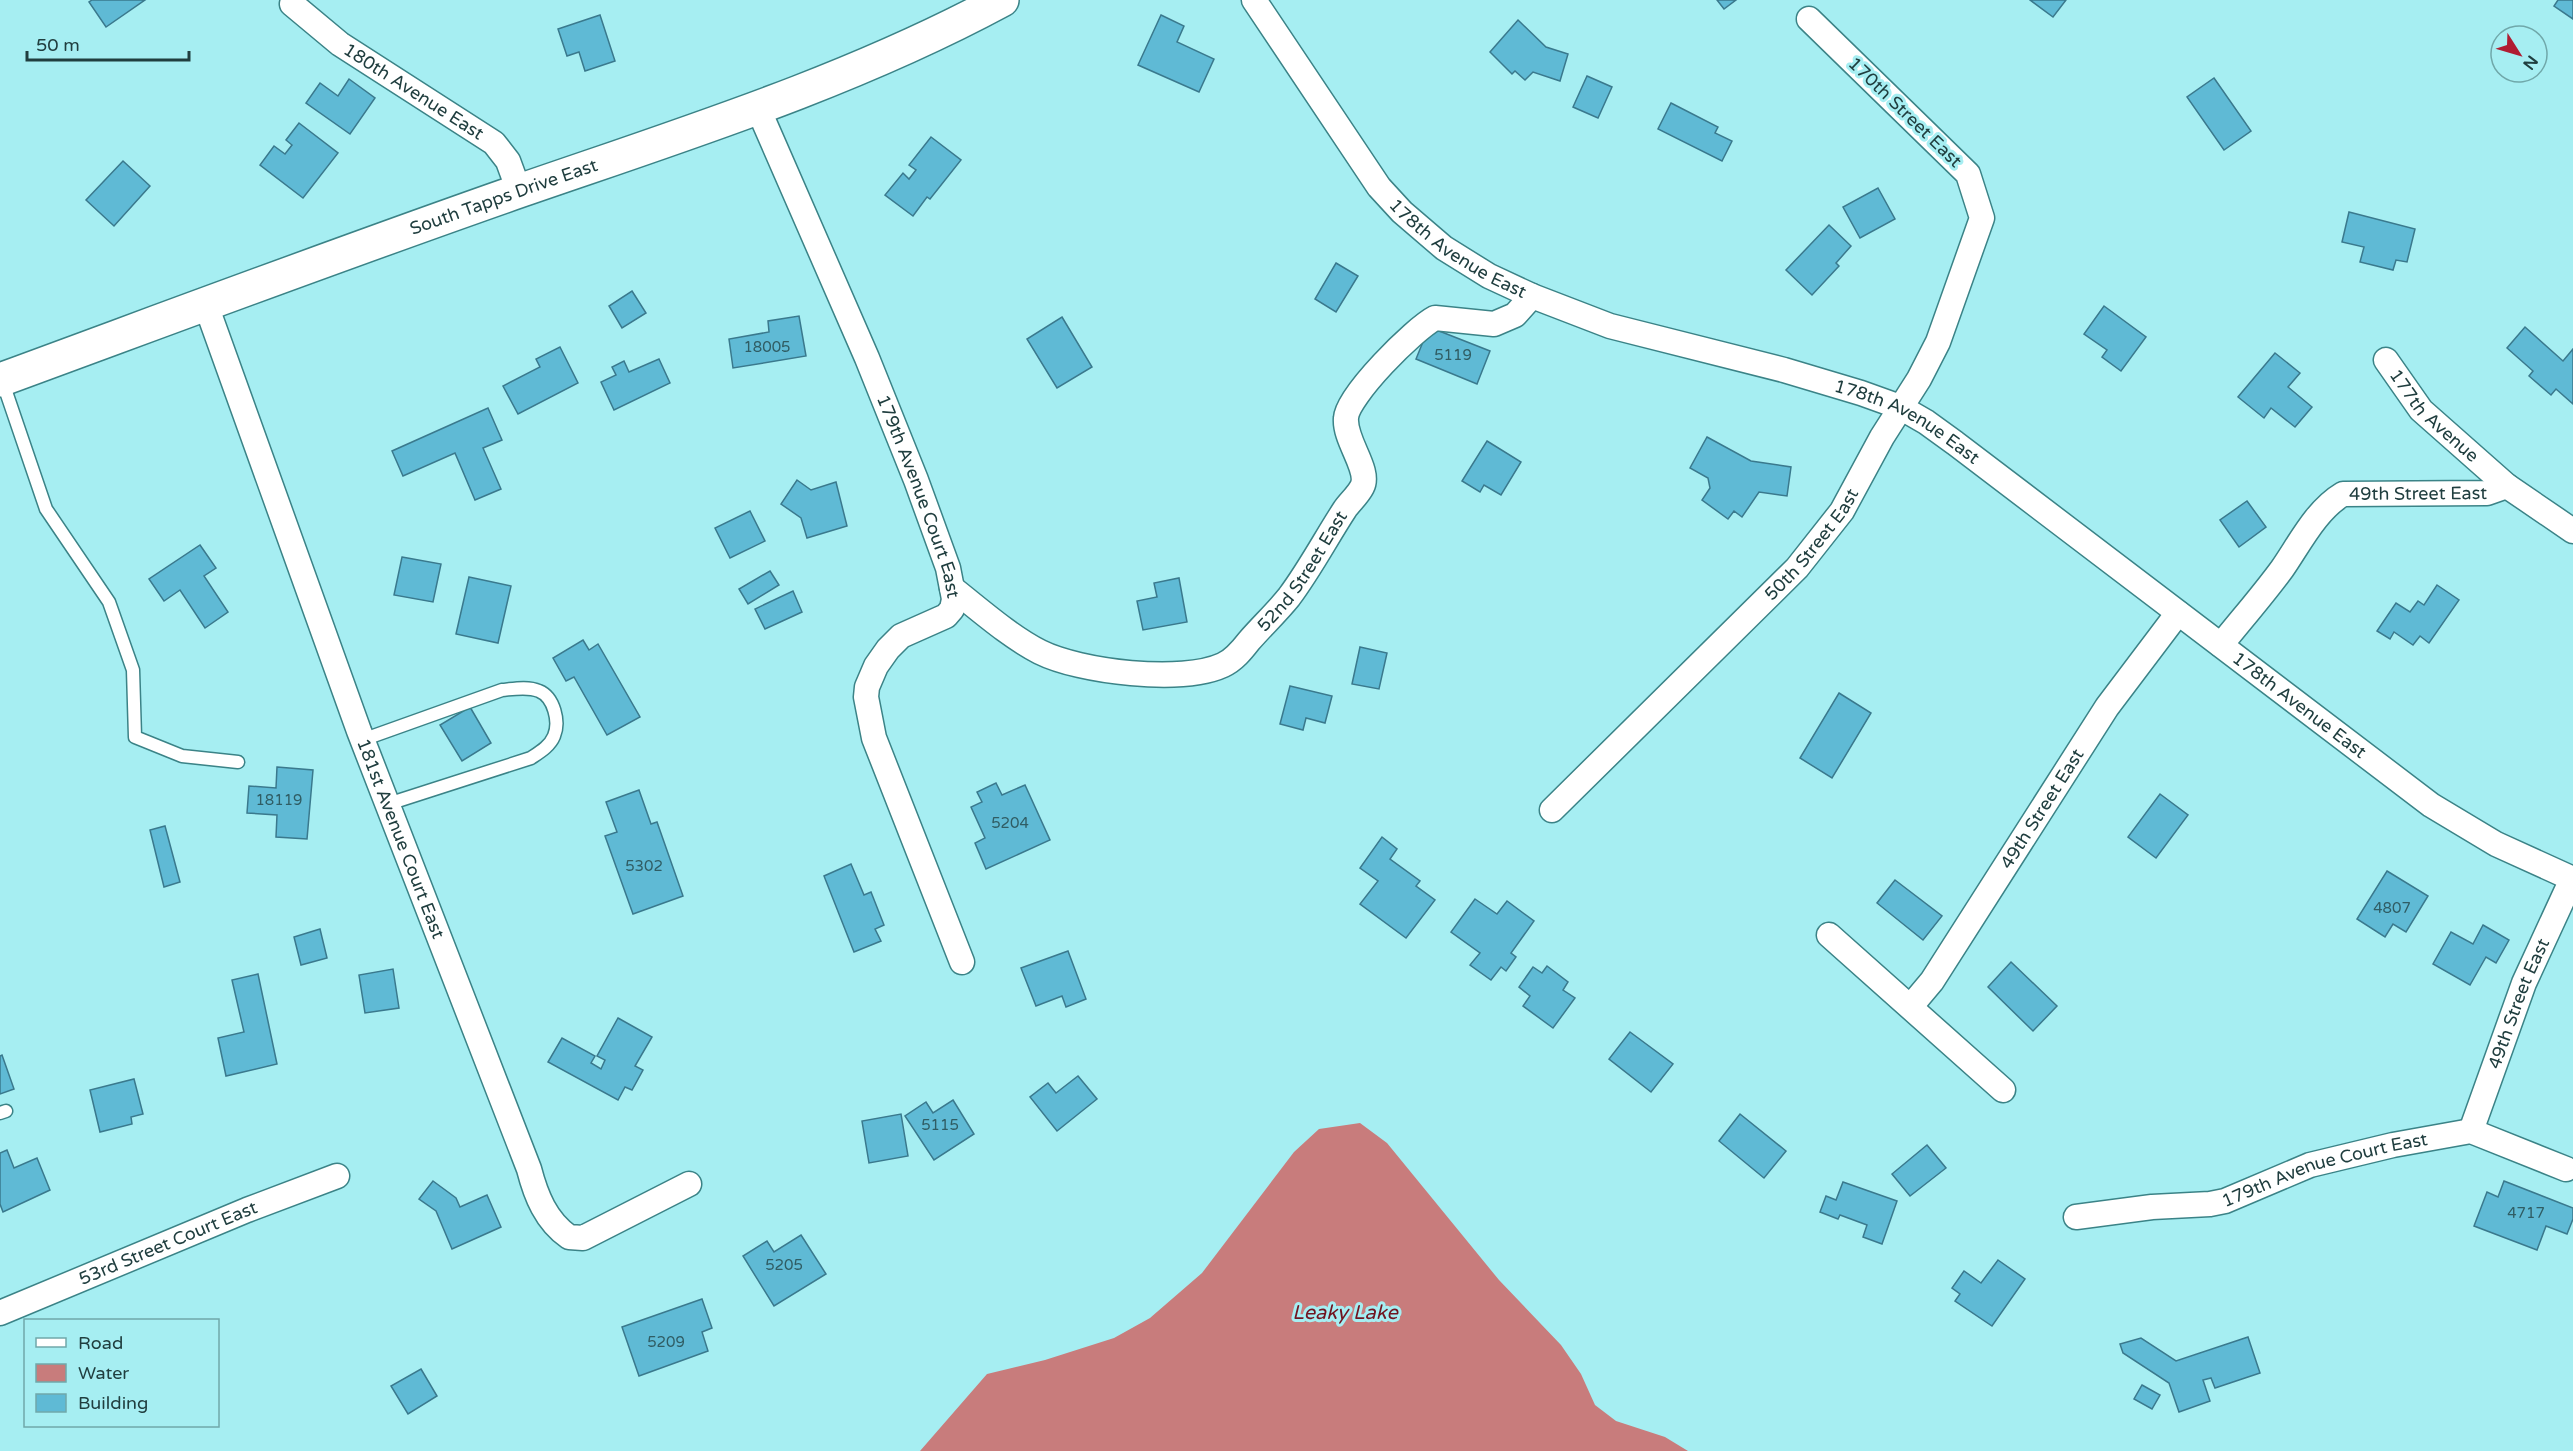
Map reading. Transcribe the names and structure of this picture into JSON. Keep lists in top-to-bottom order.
{
  "streets": {
    "street": [
      "180th Avenue East",
      "170th Street East",
      "South Tapps Drive East",
      "178th Avenue East",
      "177th Avenue",
      "49th Street East",
      "179th Avenue Court East",
      "50th Street East",
      "52nd Street East",
      "181st Avenue Court East",
      "53rd Street Court East"
    ]
  },
  "crossings": [
    ["180th Avenue East", "South Tapps Drive East"],
    ["170th Street East", "50th Street East"],
    ["South Tapps Drive East", "179th Avenue Court East"],
    ["South Tapps Drive East", "181st Avenue Court East"],
    ["178th Avenue East", "49th Street East"],
    ["178th Avenue East", "50th Street East"],
    ["178th Avenue East", "52nd Street East"],
    ["177th Avenue", "49th Street East"],
    ["49th Street East", "179th Avenue Court East"],
    ["179th Avenue Court East", "52nd Street East"]
  ],
  "water": ["Leaky Lake"],
  "house_numbers": [
    "18005",
    "5119",
    "18119",
    "5204",
    "5302",
    "4807",
    "5115",
    "4717",
    "5205",
    "5209"
  ],
  "legend": ["Road", "Water", "Building"],
  "scale_bar": "50 m",
  "north": "bottom right"
}
